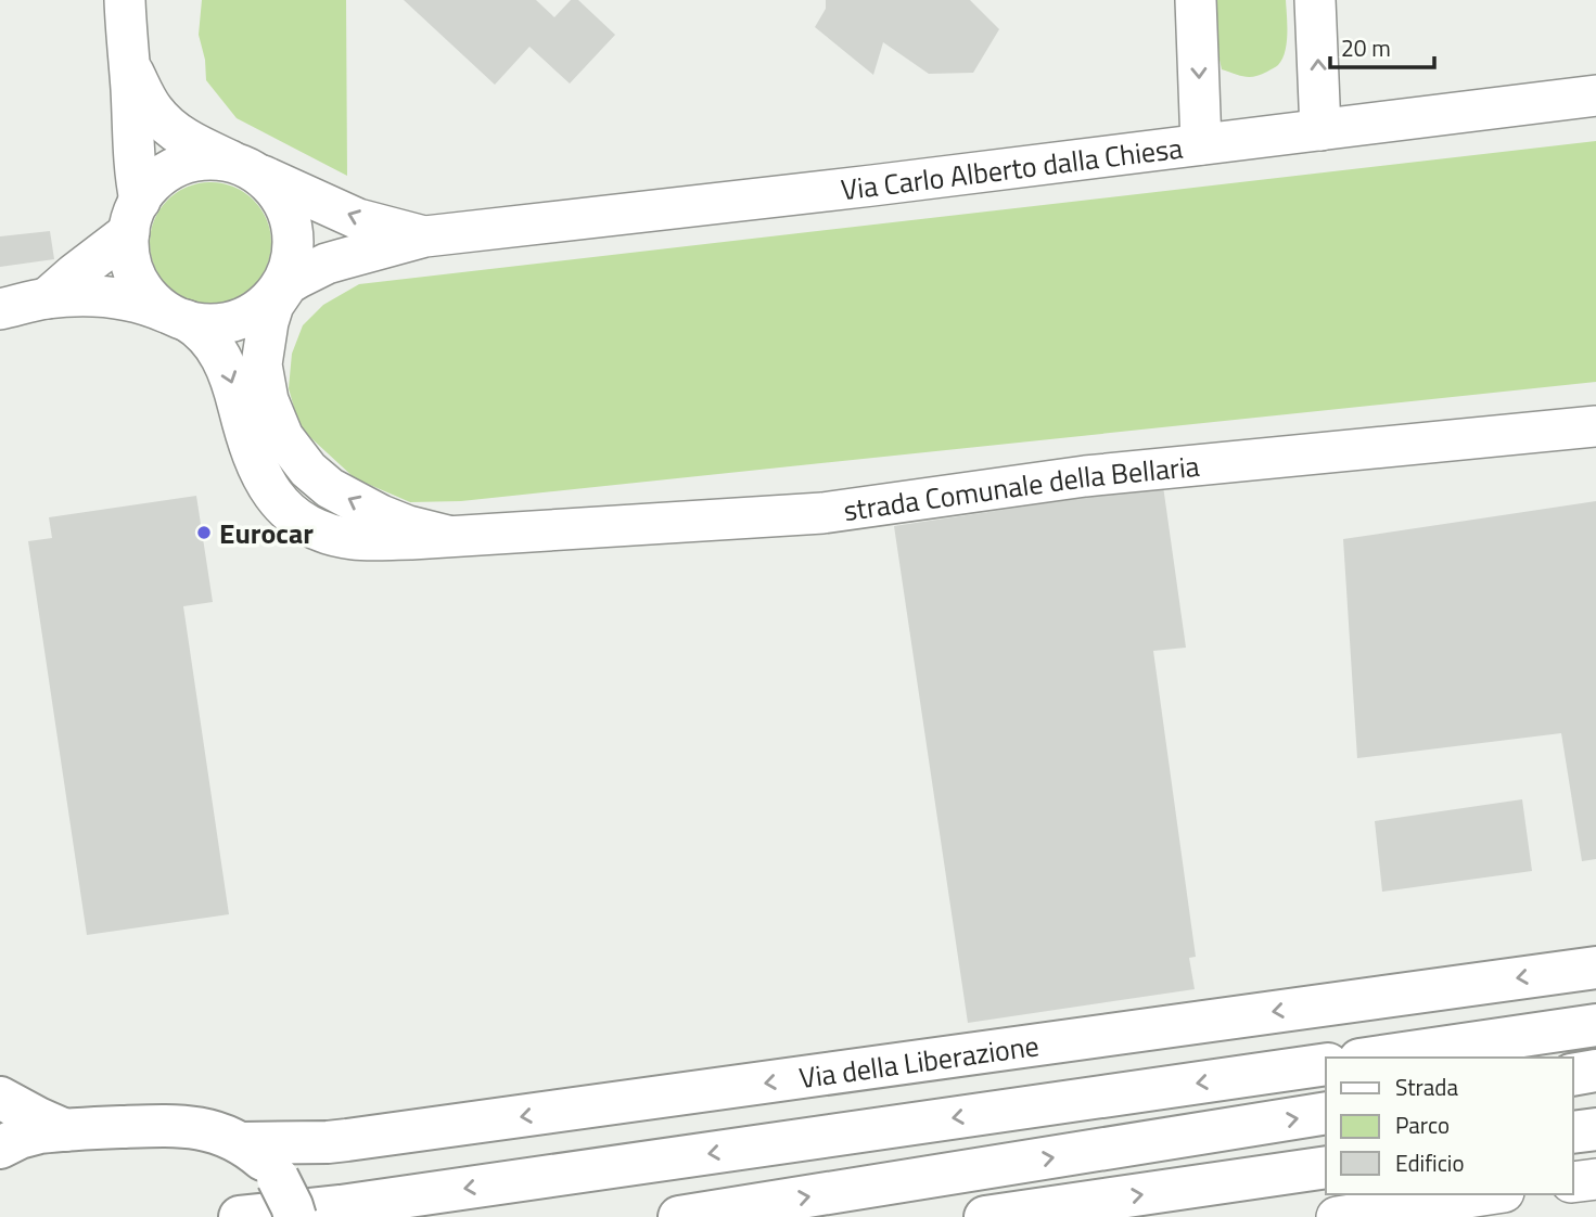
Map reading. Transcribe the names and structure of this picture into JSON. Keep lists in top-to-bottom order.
{
  "streets": {
    "main road": ["Via della Liberazione"],
    "street": ["Via Carlo Alberto dalla Chiesa", "strada Comunale della Bellaria"]
  },
  "crossings": [
    ["Via Carlo Alberto dalla Chiesa", "strada Comunale della Bellaria"]
  ],
  "places": ["Eurocar"],
  "legend": ["Strada", "Parco", "Edificio"],
  "scale_bar": "20 m"
}
